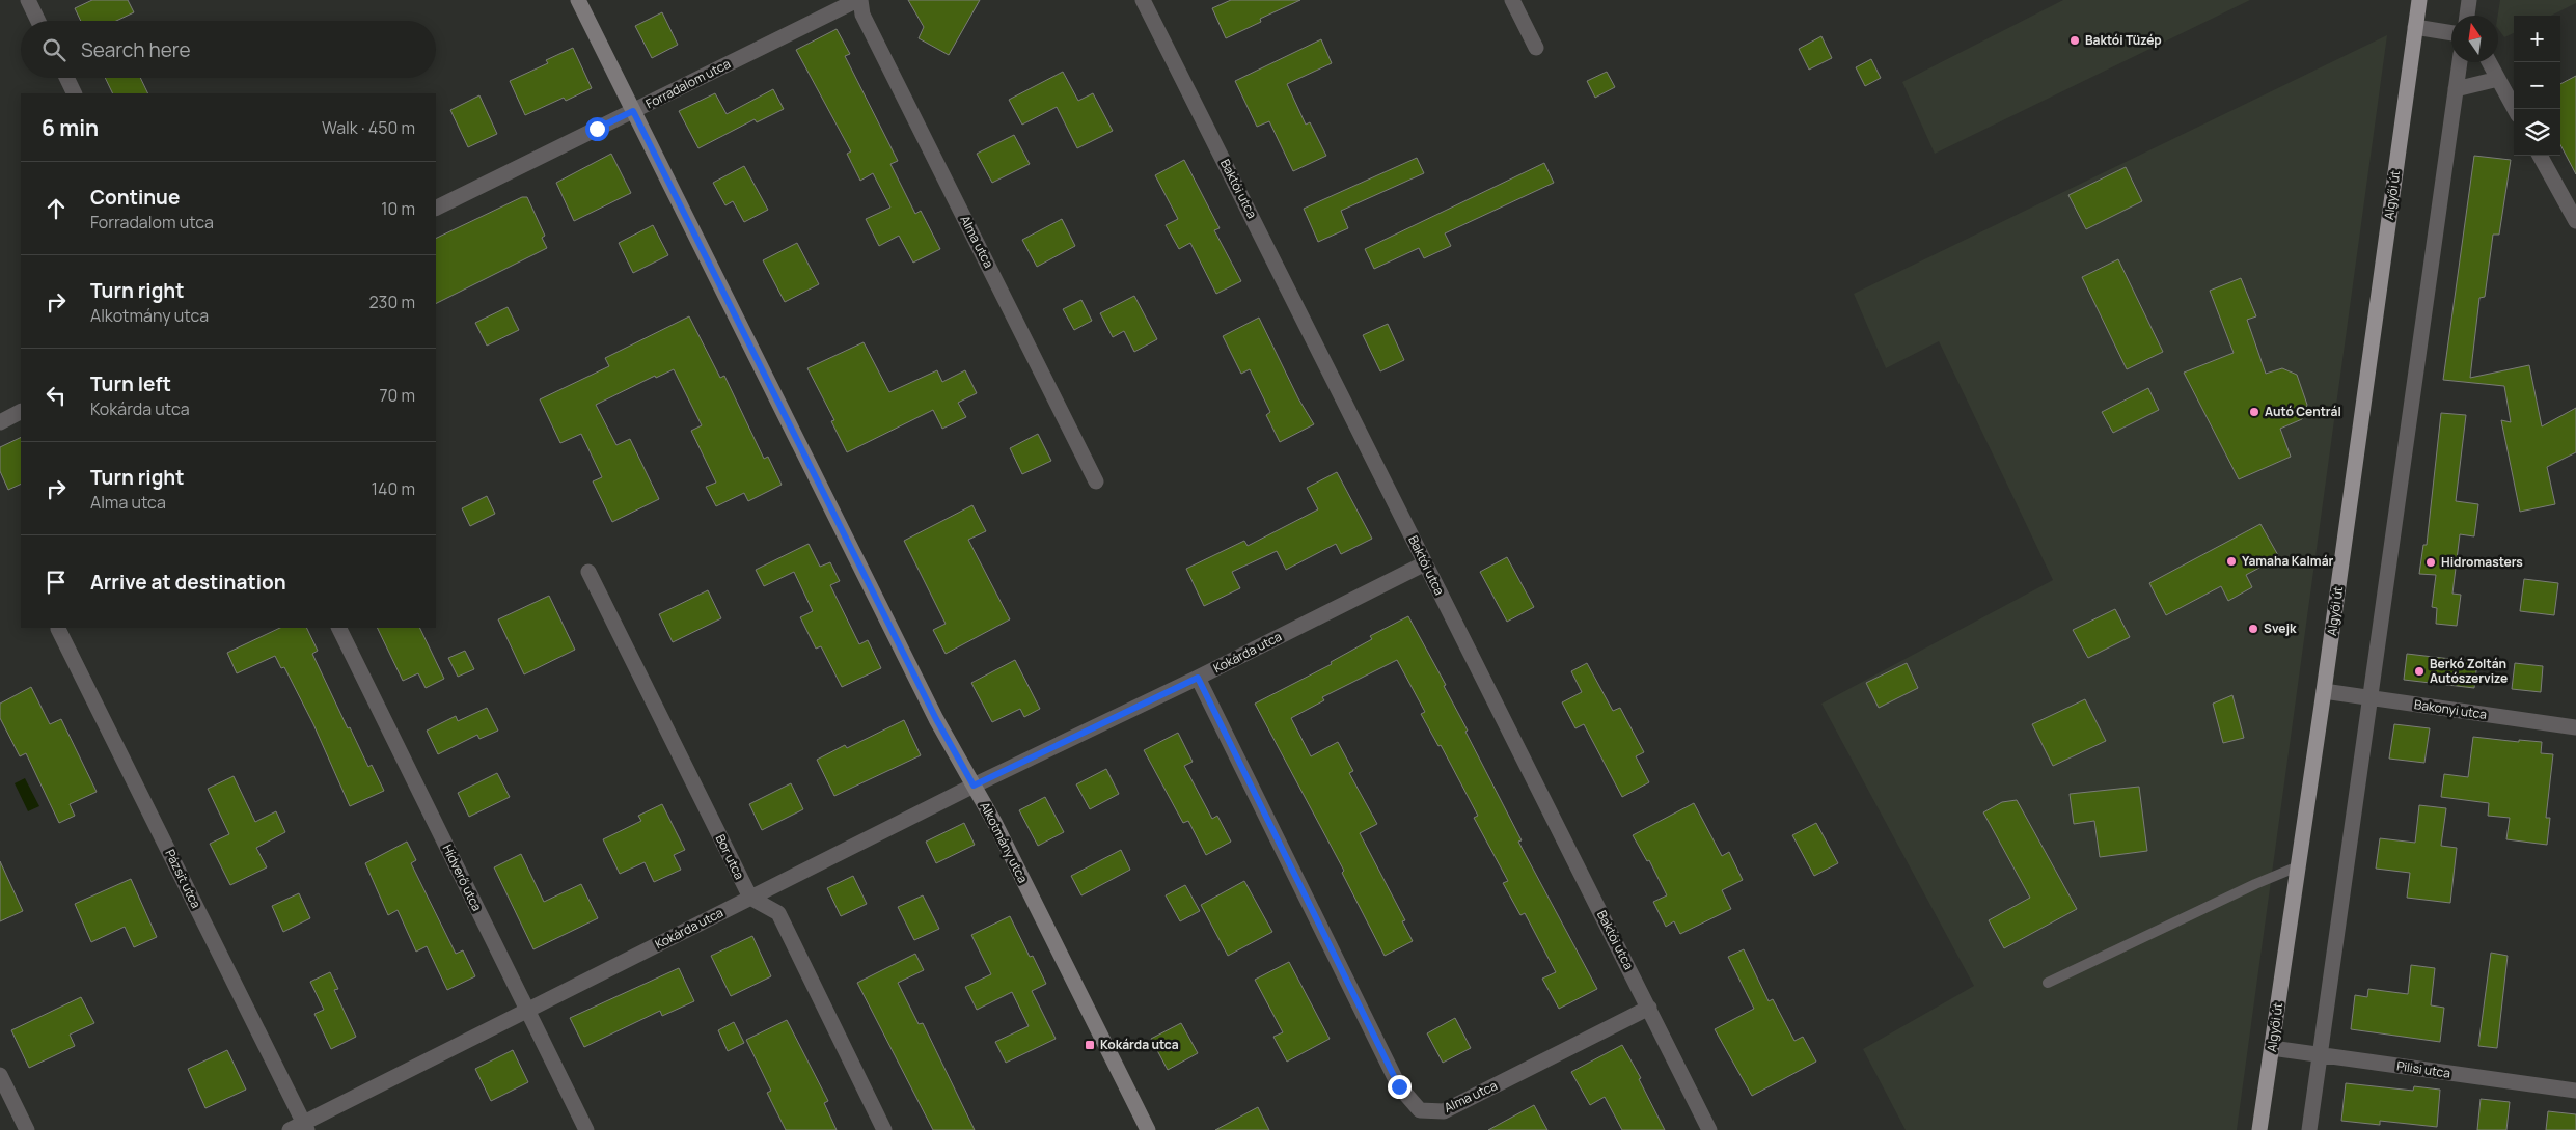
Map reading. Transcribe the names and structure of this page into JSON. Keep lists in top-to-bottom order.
{
  "streets": {
    "main road": ["Algyői út"],
    "street": [
      "Forradalom utca",
      "Baktói utca",
      "Alma utca",
      "Kokárda utca",
      "Bakonyi utca",
      "Alkotmány utca",
      "Bor utca",
      "Hídverő utca",
      "Pázsit utca",
      "Pilisi utca"
    ]
  },
  "crossings": [
    ["Forradalom utca", "Alma utca"],
    ["Forradalom utca", "Alkotmány utca"],
    ["Baktói utca", "Alma utca"],
    ["Baktói utca", "Kokárda utca"],
    ["Algyői út", "Bakonyi utca"],
    ["Algyői út", "Pilisi utca"],
    ["Alma utca", "Kokárda utca"],
    ["Kokárda utca", "Alkotmány utca"],
    ["Kokárda utca", "Bor utca"],
    ["Kokárda utca", "Hídverő utca"],
    ["Kokárda utca", "Pázsit utca"]
  ],
  "places": {
    "other": [
      "Baktói Tüzép",
      "Autó Centrál",
      "Yamaha Kalmár",
      "Hidromasters",
      "Svejk",
      "Berkó Zoltán Autószervize"
    ],
    "transit": ["Kokárda utca"]
  },
  "north": "top",
  "page": {
    "map_buttons": ["+", "−"],
    "search": "Search here",
    "heading": ["6 min", "Walk · 450 m"],
    "list": [
      ["Continue", "Forradalom utca", "10 m"],
      ["Turn right", "Alkotmány utca", "230 m"],
      ["Turn left", "Kokárda utca", "70 m"],
      ["Turn right", "Alma utca", "140 m"],
      "Arrive at destination"
    ]
  }
}
